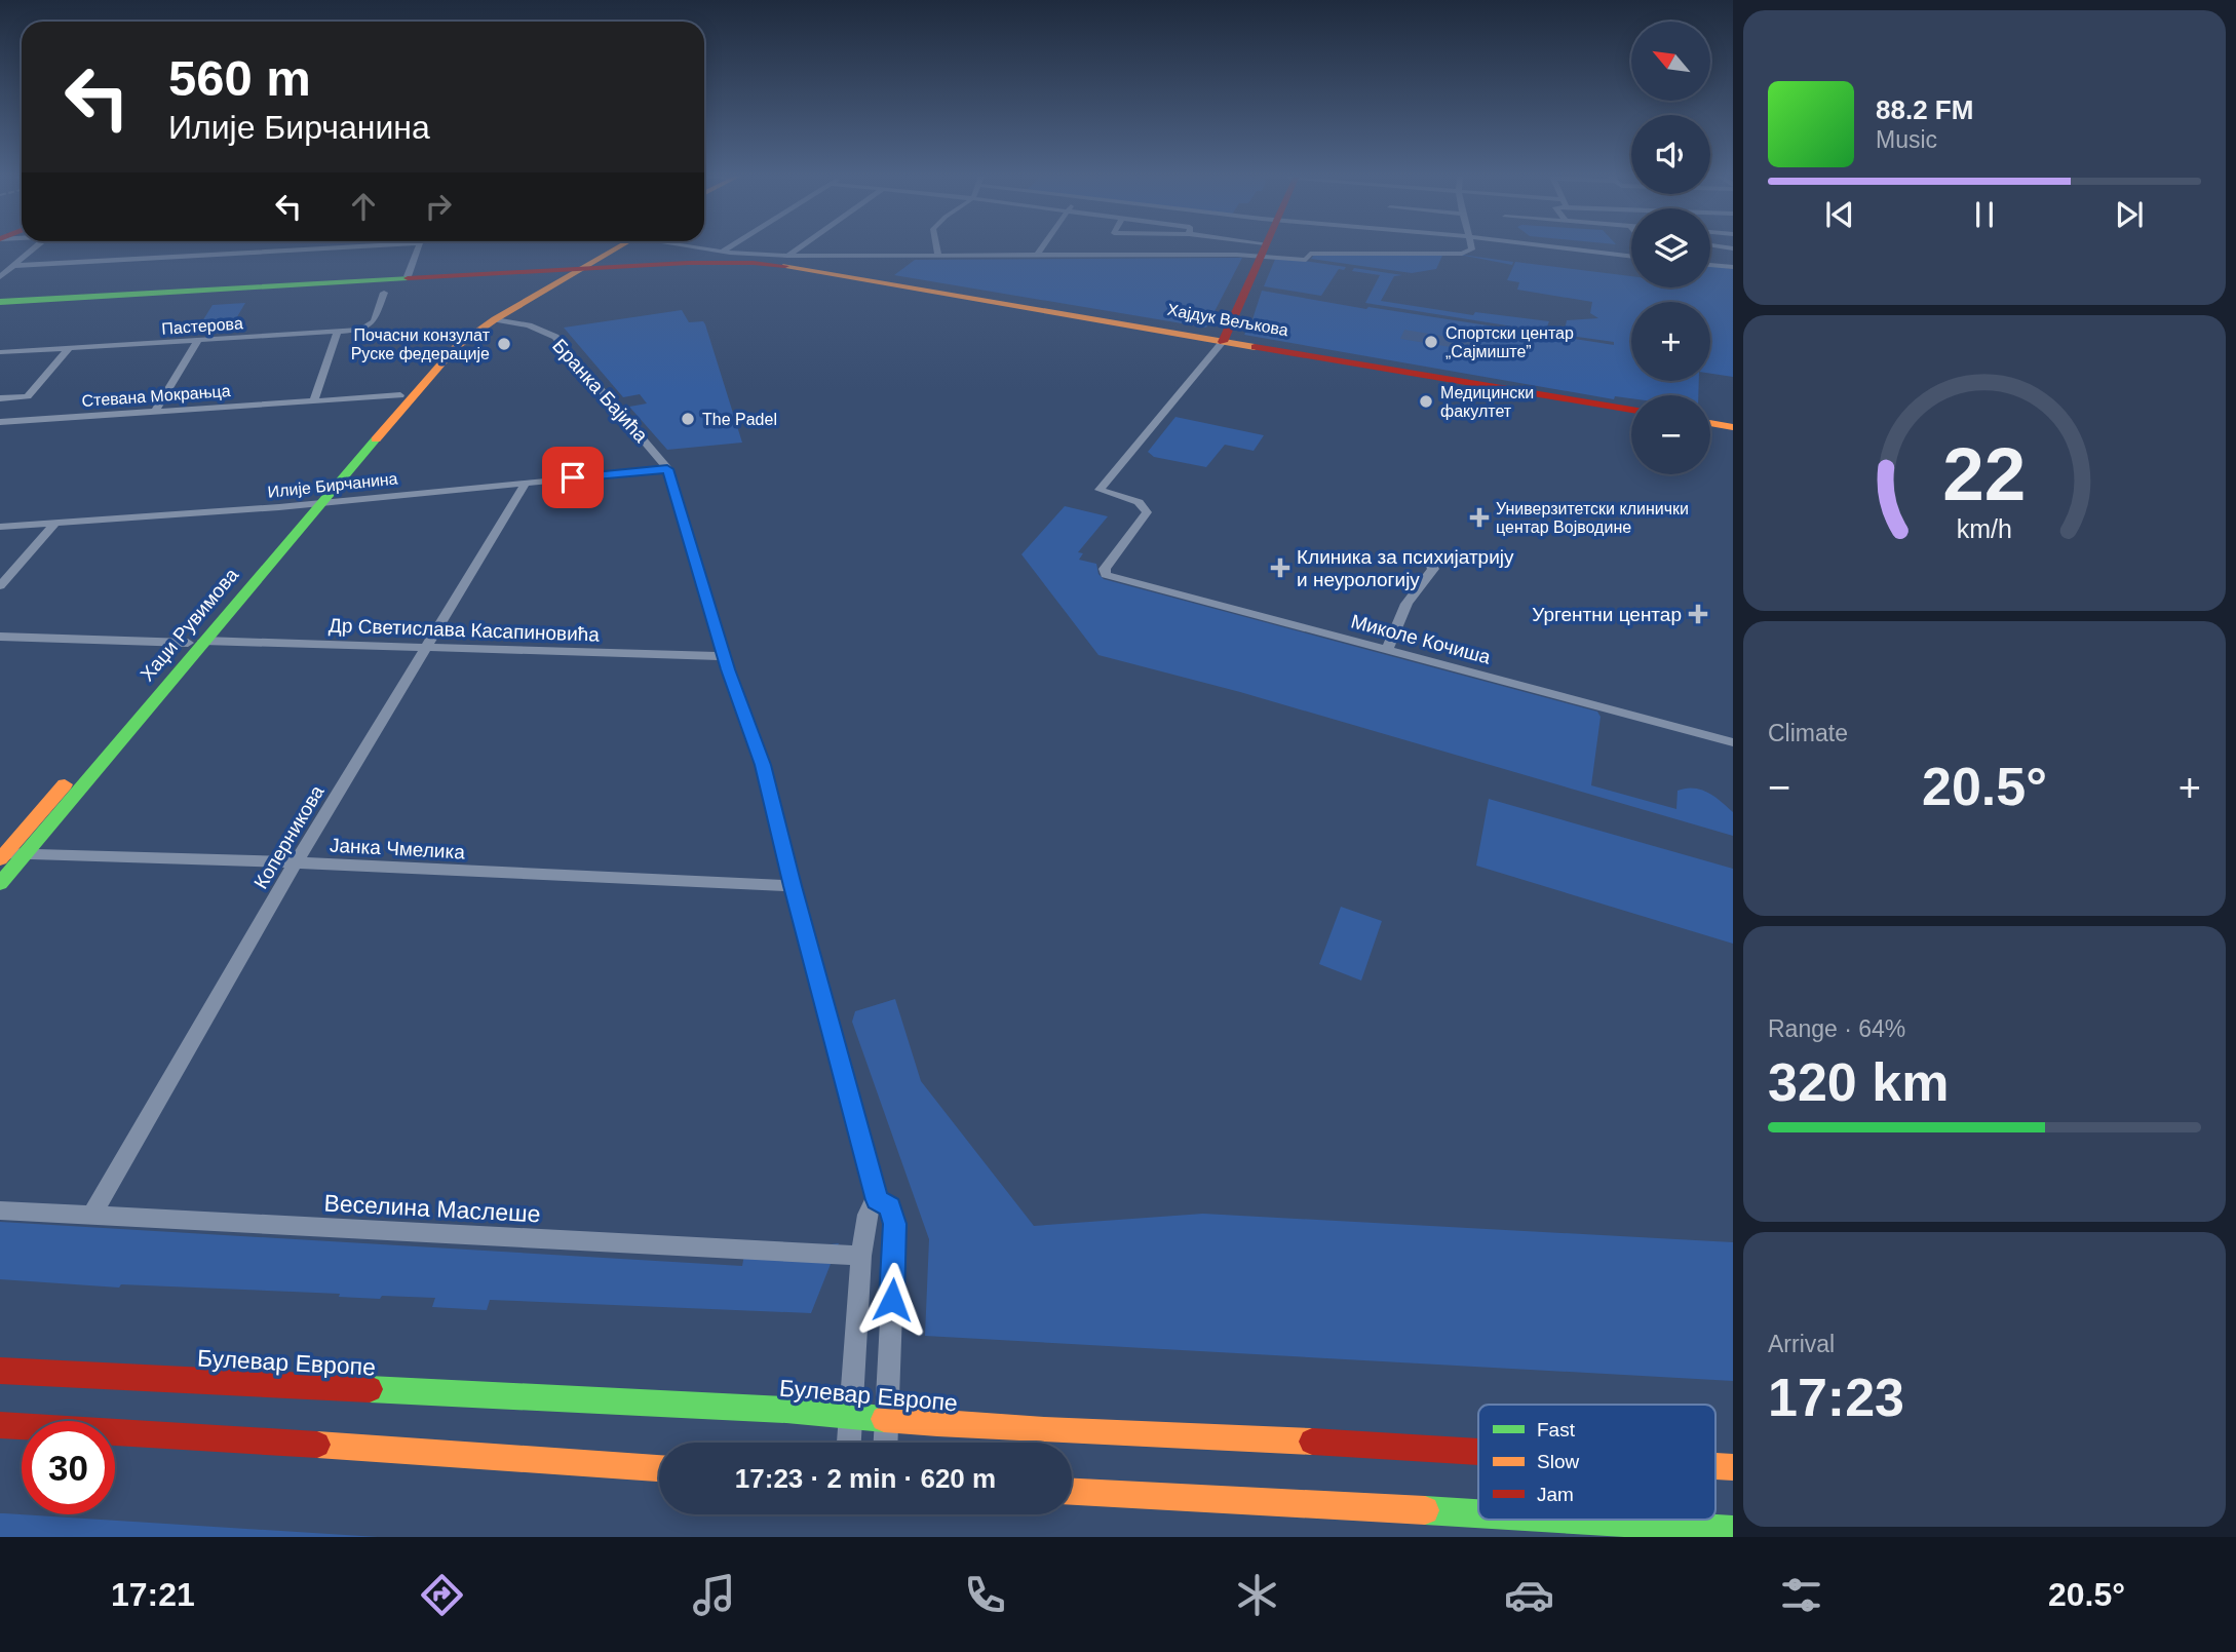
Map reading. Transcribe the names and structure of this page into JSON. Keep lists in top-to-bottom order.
{
  "streets": {
    "street": [
      "Хајдук Вељкова",
      "Пастерова",
      "Бранка Бајића",
      "Стевана Мокрањца",
      "Илије Бирчанина",
      "Хаџи Рувимова",
      "Др Светислава Касапиновића",
      "Миколе Кочиша",
      "Коперникова",
      "Јанка Чмелика",
      "Веселина Маслеше",
      "Булевар Европе"
    ]
  },
  "crossings": [
    ["Хајдук Вељкова", "Миколе Кочиша"],
    ["Бранка Бајића", "Илије Бирчанина"],
    ["Бранка Бајића", "Др Светислава Касапиновића"],
    ["Бранка Бајића", "Јанка Чмелика"],
    ["Бранка Бајића", "Булевар Европе"],
    ["Стевана Мокрањца", "Хаџи Рувимова"],
    ["Илије Бирчанина", "Хаџи Рувимова"],
    ["Илије Бирчанина", "Коперникова"],
    ["Хаџи Рувимова", "Др Светислава Касапиновића"],
    ["Хаџи Рувимова", "Јанка Чмелика"],
    ["Др Светислава Касапиновића", "Коперникова"],
    ["Коперникова", "Јанка Чмелика"],
    ["Коперникова", "Веселина Маслеше"]
  ],
  "places": {
    "other": [
      "Спортски центар „Сајмиште”",
      "Почасни конзулат Руске федерације",
      "Медицински факултет",
      "The Padel"
    ],
    "health": ["Универзитетски клинички центар Војводине", "Клиника за психијатрију и неурологију", "Ургентни центар"]
  },
  "legend": ["Fast", "Slow", "Jam"],
  "north": "top left",
  "page": {
    "map_buttons": ["+", "−"],
    "turn": ["560 m", "Илије Бирчанина"],
    "song": ["88.2 FM", "Music"],
    "tile": [
      "Climate",
      ["Range · 64%", "320 km"],
      ["Arrival", "17:23"]
    ],
    "heat": ["−", "20.5°", "+"],
    "limit": "30",
    "trip": "17:23 · 2 min · 620 m",
    "tabs": ["17:21", "20.5°"],
    "gauge": ["22", "km/h"]
  }
}
